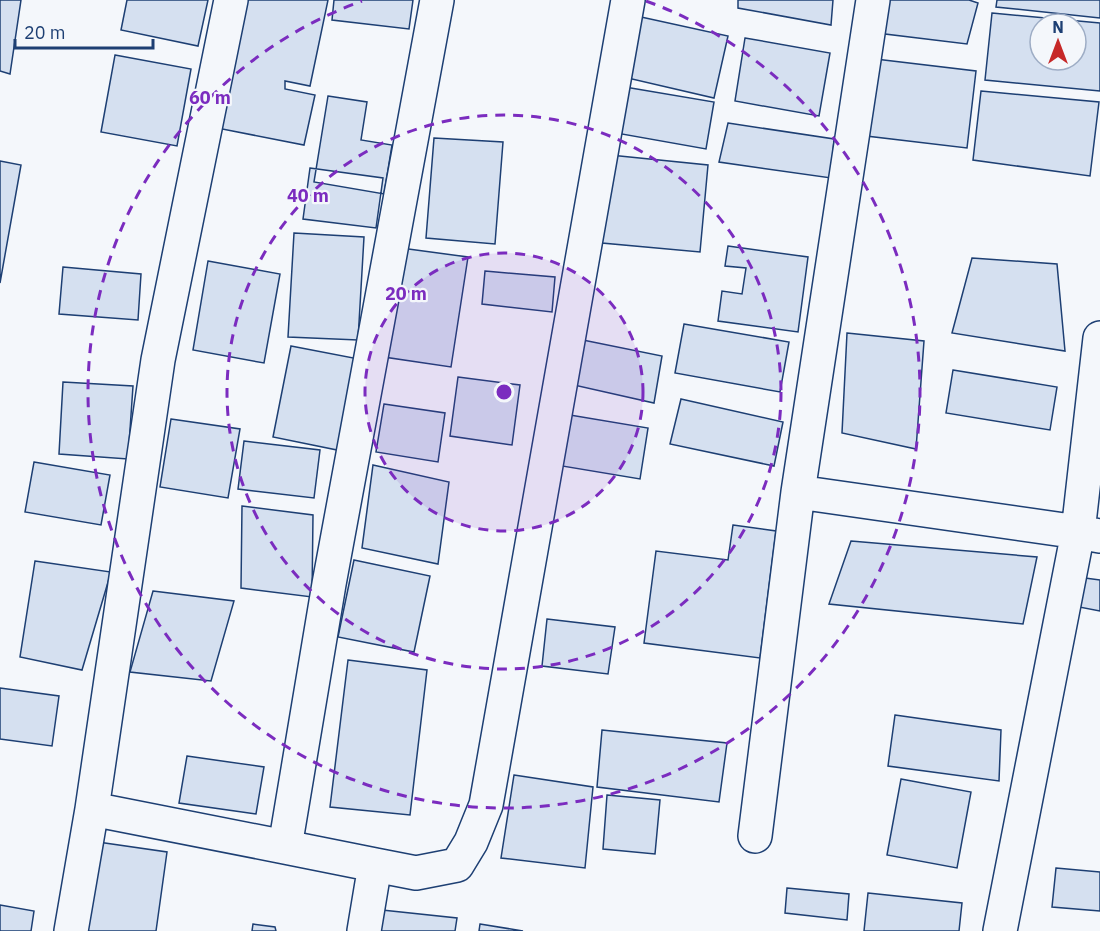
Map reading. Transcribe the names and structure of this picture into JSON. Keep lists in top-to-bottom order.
{
  "scale_bar": "20 m",
  "north": "top",
  "rings": ["60 m", "40 m", "20 m"]
}
